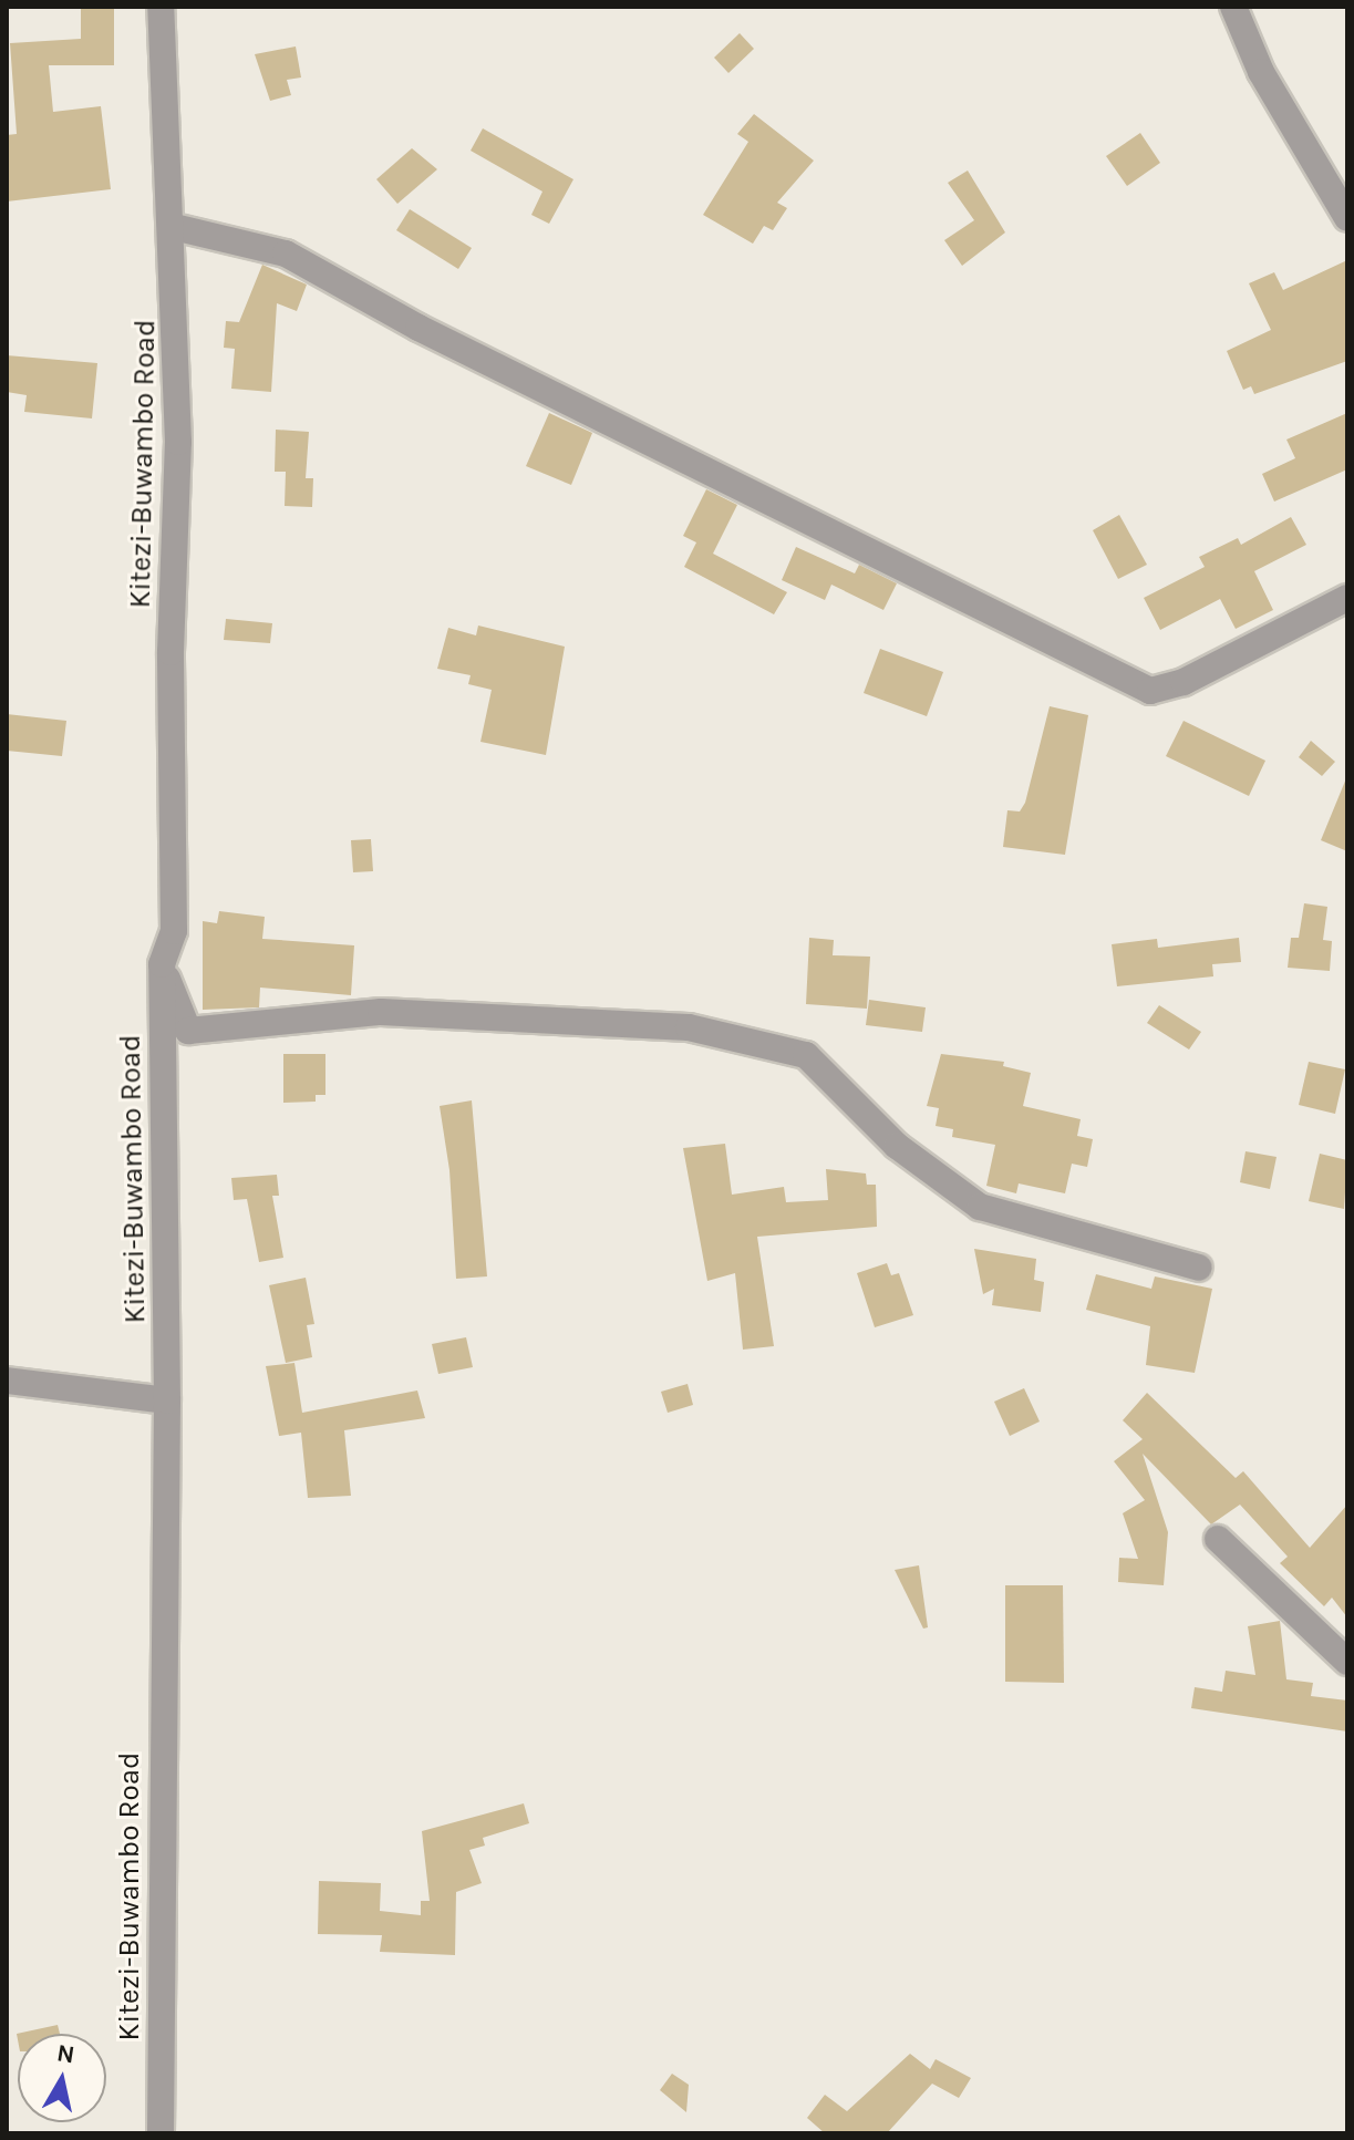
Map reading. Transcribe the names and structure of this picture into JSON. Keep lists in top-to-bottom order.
{
  "streets": {
    "street": ["Kitezi-Buwambo Road"]
  },
  "north": "top"
}
